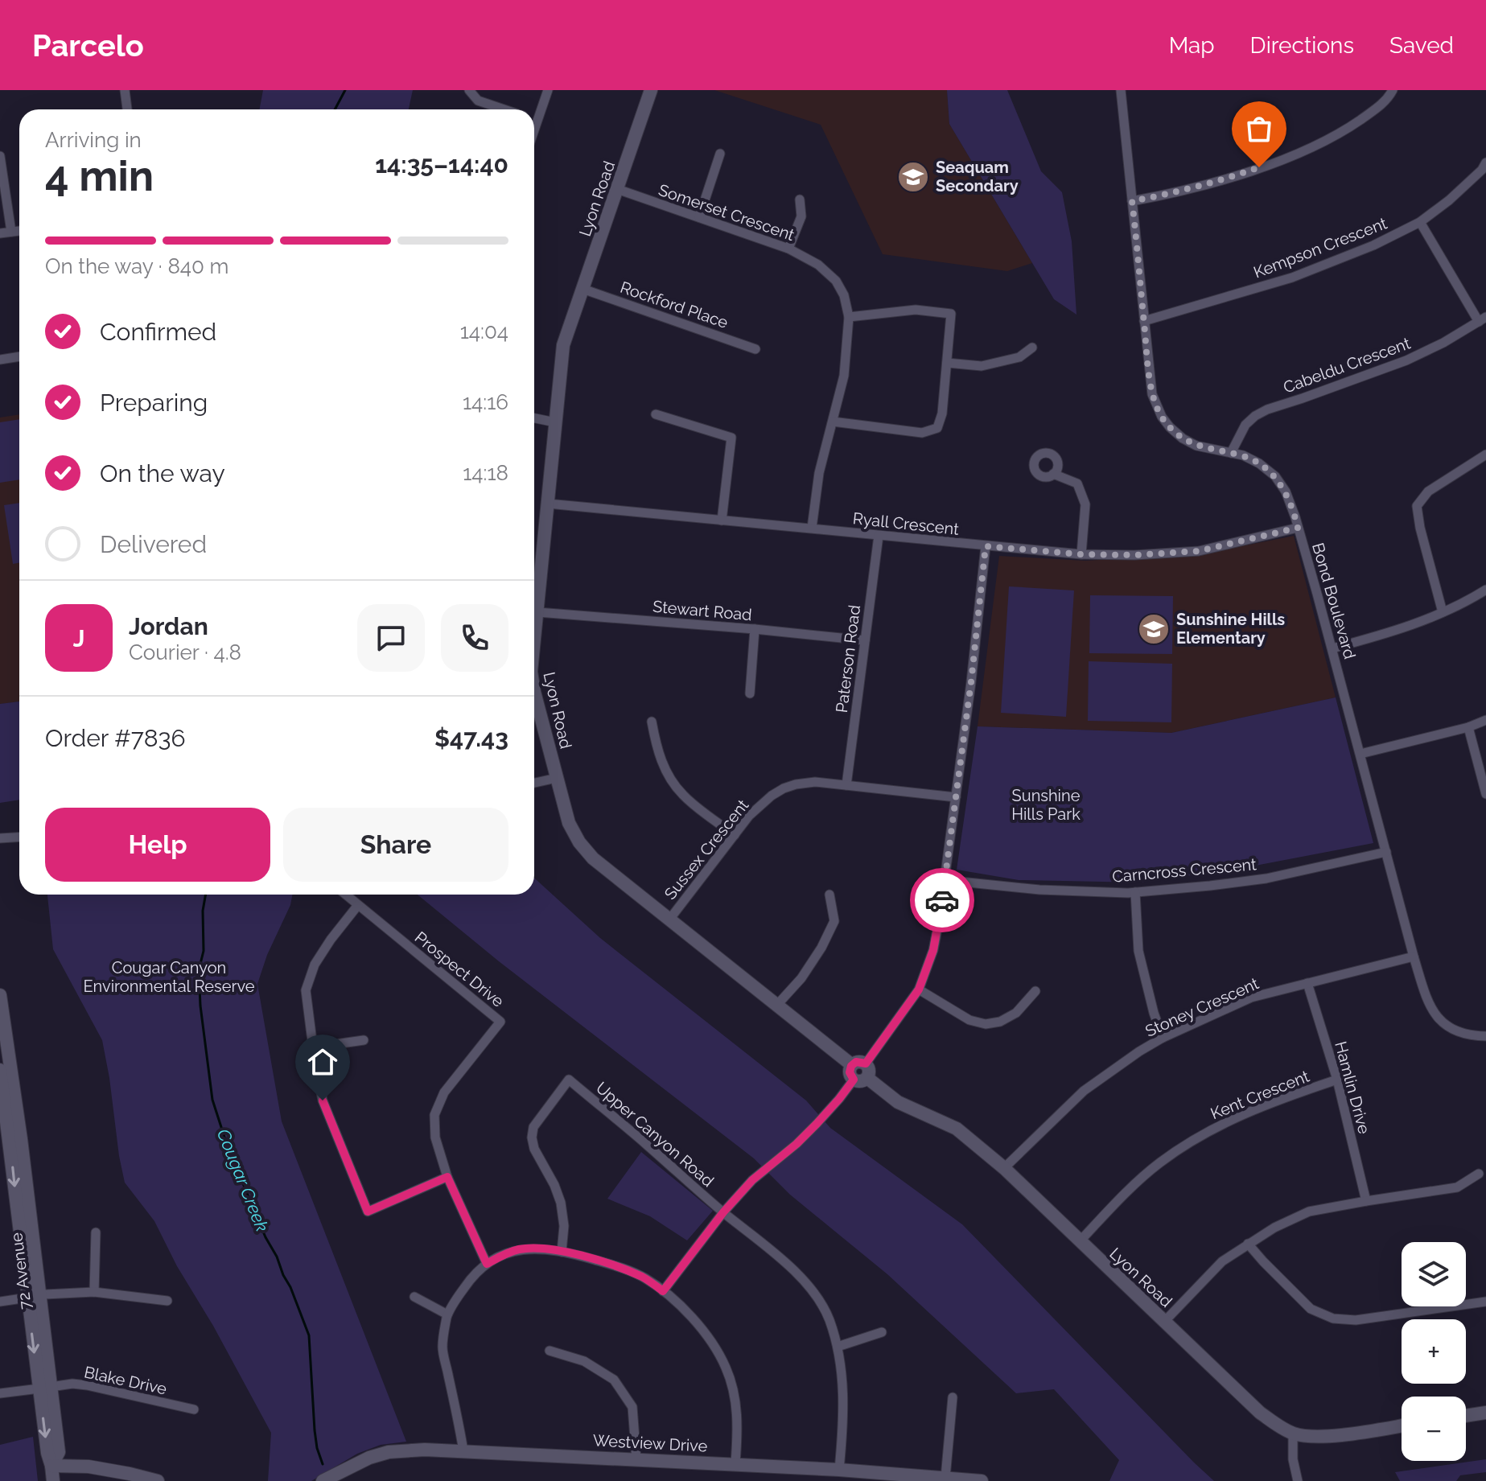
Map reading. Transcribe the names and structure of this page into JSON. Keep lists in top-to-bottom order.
{
  "streets": {
    "street": [
      "Lyon Road",
      "Somerset Crescent",
      "Kempson Crescent",
      "Rockford Place",
      "Cabeldu Crescent",
      "Ryall Crescent",
      "Bond Boulevard",
      "Stewart Road",
      "Paterson Road",
      "Sussex Crescent",
      "Carncross Crescent",
      "Prospect Drive",
      "Stoney Crescent",
      "Hamlin Drive",
      "Kent Crescent",
      "Upper Canyon Road",
      "72 Avenue",
      "Blake Drive",
      "Westview Drive"
    ]
  },
  "crossings": [
    ["Lyon Road", "Somerset Crescent"],
    ["Lyon Road", "Rockford Place"],
    ["Lyon Road", "Ryall Crescent"],
    ["Lyon Road", "Sussex Crescent"],
    ["Lyon Road", "Stoney Crescent"],
    ["Lyon Road", "Kent Crescent"],
    ["Somerset Crescent", "Ryall Crescent"],
    ["Kempson Crescent", "Bond Boulevard"],
    ["Cabeldu Crescent", "Bond Boulevard"],
    ["Ryall Crescent", "Bond Boulevard"],
    ["Ryall Crescent", "Paterson Road"],
    ["Bond Boulevard", "Carncross Crescent"],
    ["Bond Boulevard", "Stoney Crescent"],
    ["Stewart Road", "Paterson Road"],
    ["Paterson Road", "Sussex Crescent"],
    ["Stoney Crescent", "Hamlin Drive"],
    ["Hamlin Drive", "Kent Crescent"],
    ["Upper Canyon Road", "Westview Drive"],
    ["72 Avenue", "Blake Drive"]
  ],
  "water": ["Cougar Creek"],
  "parks": ["Sunshine Hills Park", "Cougar Canyon Environmental Reserve"],
  "places": {
    "school or university": ["Seaquam Secondary", "Sunshine Hills Elementary"]
  },
  "page": {
    "header": "Parcelo",
    "nav": ["Map", "Directions", "Saved"],
    "heading": ["4 min", "Arriving in", "14:35–14:40"],
    "panel": [
      "Jordan",
      "Courier · 4.8",
      "Order #7836",
      "$47.43"
    ],
    "bar": "On the way · 840 m",
    "list": [
      ["Confirmed", "14:04"],
      ["Preparing", "14:16"],
      ["On the way", "14:18"],
      "Delivered"
    ],
    "round": "J",
    "buttons": ["Help", "Share"],
    "map_buttons": ["+", "−"]
  }
}
